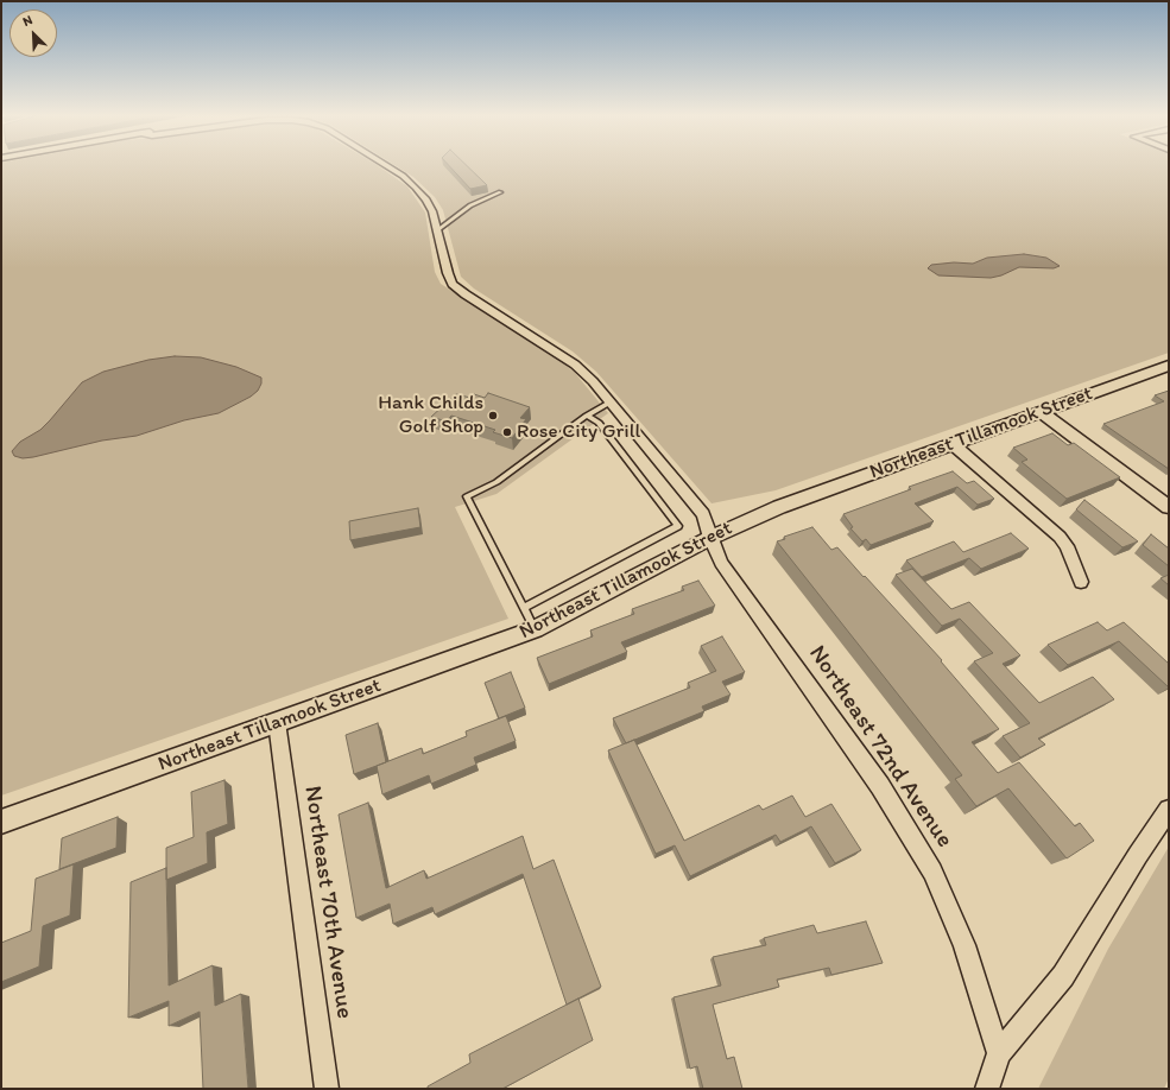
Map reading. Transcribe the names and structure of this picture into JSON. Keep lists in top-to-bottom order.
{
  "streets": {
    "street": ["Northeast Tillamook Street", "Northeast 72nd Avenue", "Northeast 70th Avenue"]
  },
  "crossings": [
    ["Northeast Tillamook Street", "Northeast 72nd Avenue"],
    ["Northeast Tillamook Street", "Northeast 70th Avenue"]
  ],
  "places": ["Hank Childs Golf Shop", "Rose City Grill"],
  "north": "top left"
}
